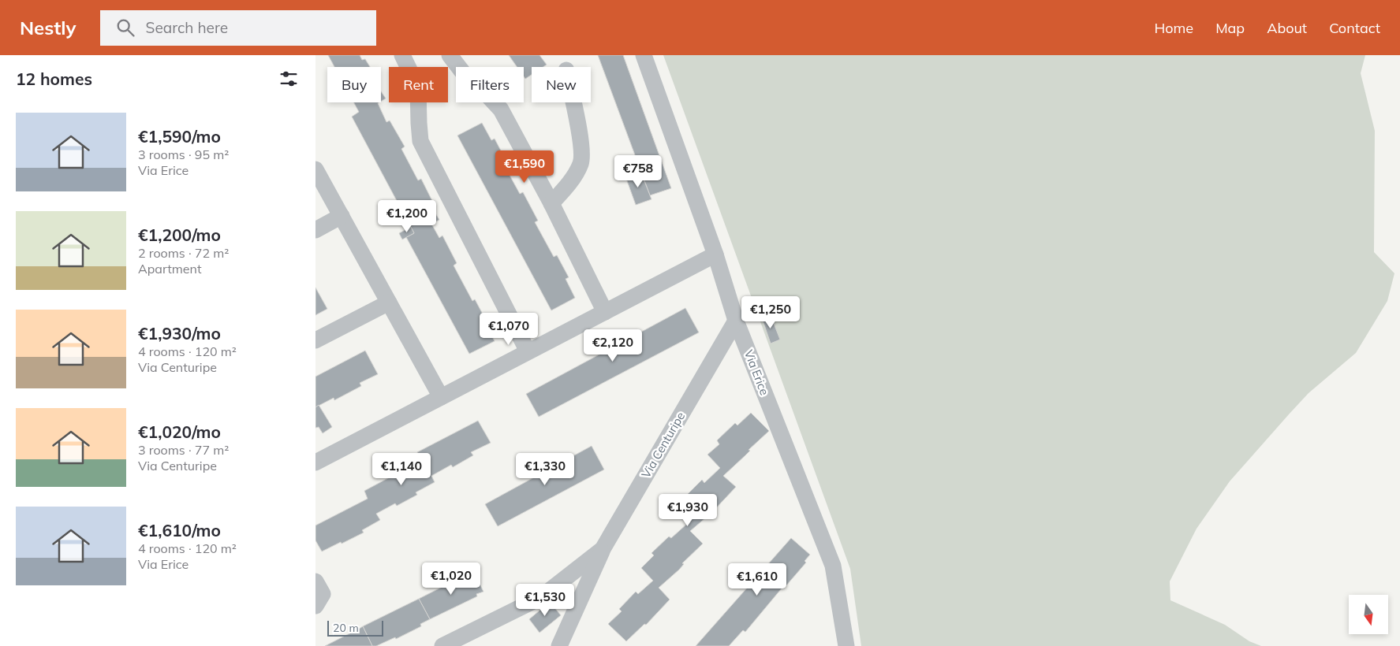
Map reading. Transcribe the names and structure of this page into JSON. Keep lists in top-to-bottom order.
{
  "streets": {
    "street": ["Via Erice", "Via Centuripe"]
  },
  "crossings": [
    ["Via Erice", "Via Centuripe"]
  ],
  "scale_bar": "20 m",
  "north": "bottom",
  "page": {
    "header": "Nestly",
    "search": "Search here",
    "nav": [
      "Home",
      "Map",
      "About",
      "Contact"
    ],
    "heading": "12 homes",
    "chip": [
      "Buy",
      "Rent",
      "Filters",
      "New"
    ],
    "list": [
      {
        "name": "€1,590/mo",
        "note": "3 rooms · 95 m² · Via Erice"
      },
      {
        "name": "€1,200/mo",
        "note": "2 rooms · 72 m² · Apartment"
      },
      {
        "name": "€1,930/mo",
        "note": "4 rooms · 120 m² · Via Centuripe"
      },
      {
        "name": "€1,020/mo",
        "note": "3 rooms · 77 m² · Via Centuripe"
      },
      {
        "name": "€1,610/mo",
        "note": "4 rooms · 120 m² · Via Erice"
      }
    ],
    "price": [
      "€1,590",
      "€758",
      "€1,200",
      "€1,250",
      "€1,070",
      "€2,120",
      "€1,140",
      "€1,330",
      "€1,930",
      "€1,020",
      "€1,610",
      "€1,530"
    ],
    "scale": "20 m"
  }
}
